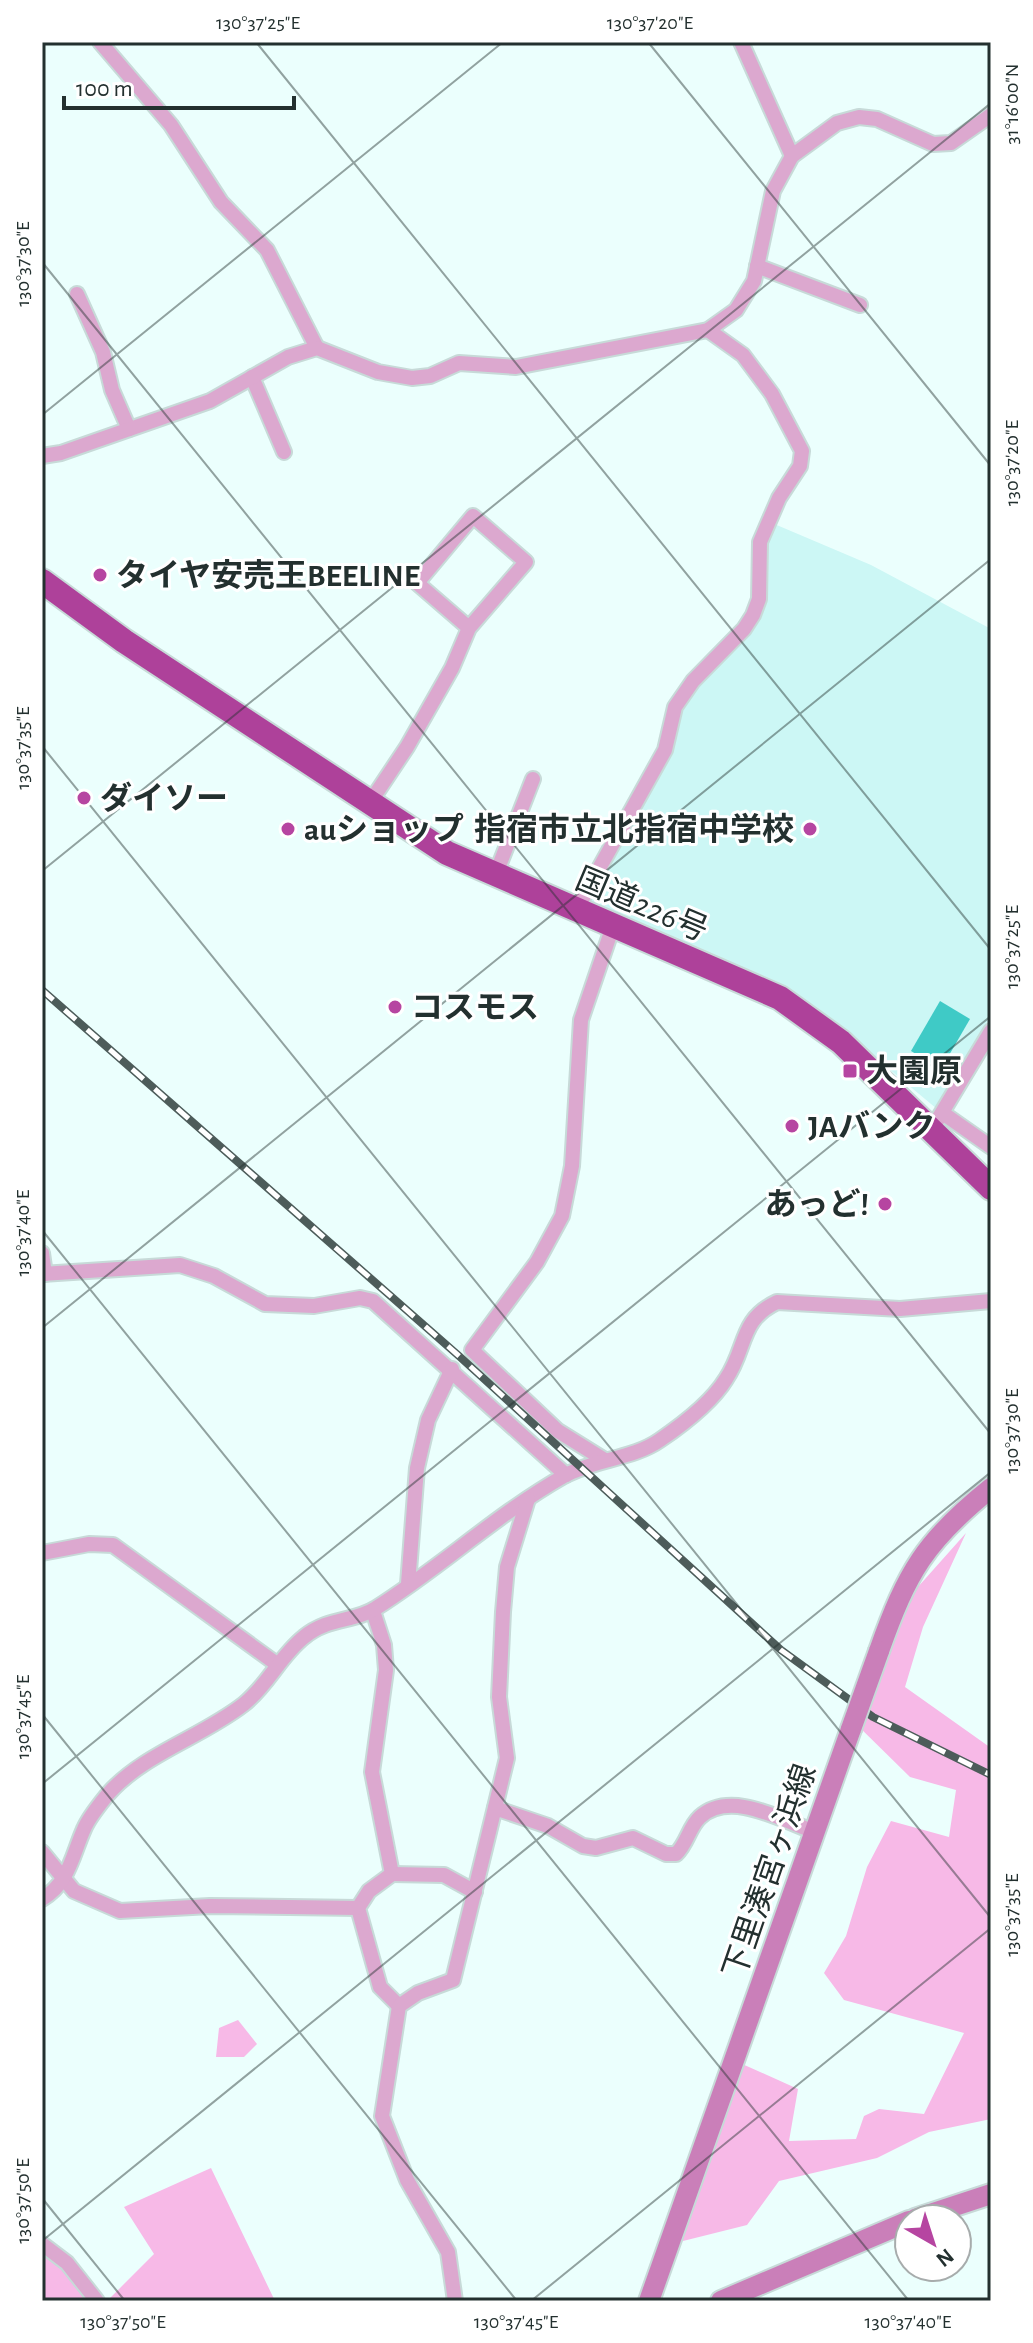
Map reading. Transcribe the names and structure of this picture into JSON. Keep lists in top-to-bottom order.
{
  "streets": {
    "highway": ["国道226号"],
    "main road": ["下里湊宮ヶ浜線"]
  },
  "places": {
    "other": [
      "タイヤ安売王BEELINE",
      "ダイソー",
      "auショップ",
      "指宿市立北指宿中学校",
      "コスモス",
      "JAバンク",
      "あっど!"
    ],
    "transit": ["大園原"]
  },
  "scale_bar": "100 m",
  "north": "bottom right",
  "coordinates": [
    "130°37'25\"E",
    "130°37'20\"E",
    "31°16'00\"N",
    "130°37'30\"E",
    "130°37'35\"E",
    "130°37'40\"E",
    "130°37'45\"E",
    "130°37'50\"E"
  ]
}
